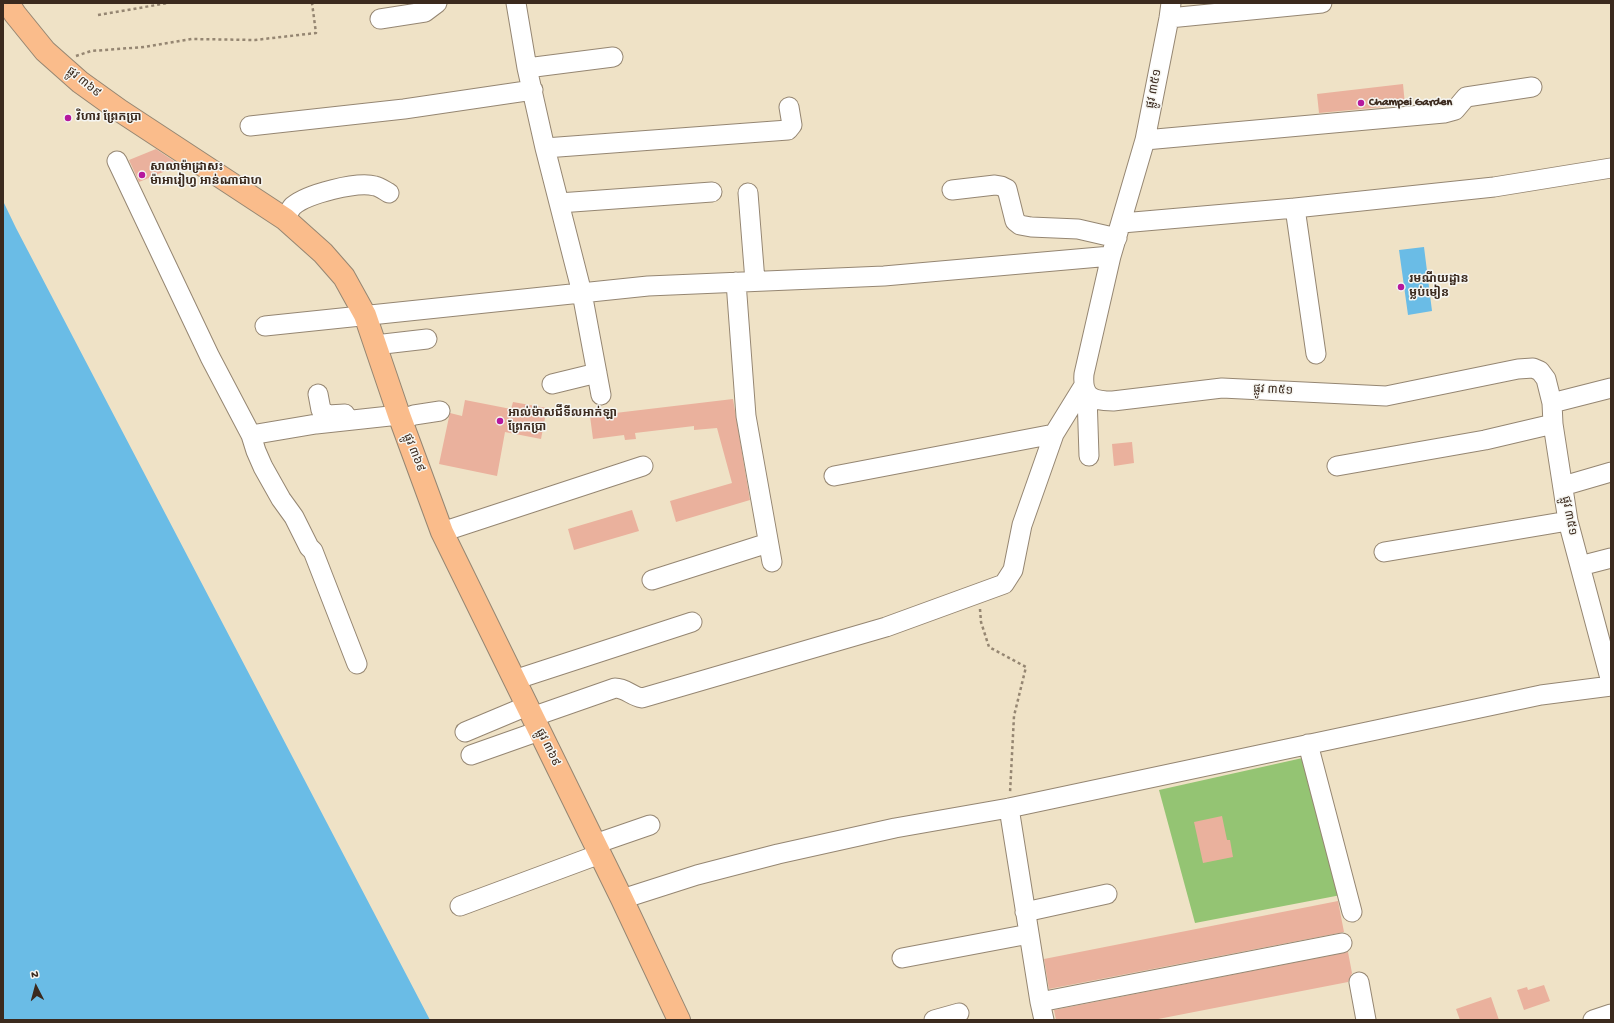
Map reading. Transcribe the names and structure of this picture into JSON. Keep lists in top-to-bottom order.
{
  "streets": {
    "main road": ["ផ្លូវ ៣៦៩"],
    "street": ["ផ្លូវ ៣៥១"]
  },
  "places": [
    "Champei Garden",
    "វិហារ ព្រែកប្រា",
    "សាលាម៉ាដ្រាសះ ម៉ាអារៀហ្វ អាន់ណាជាហ",
    "រមណីយដ្ឋាន ម្លប់មៀន",
    "អាល់ម៉ាសជីទីលអាក់ឡា ព្រែកប្រា"
  ],
  "north": "top"
}
